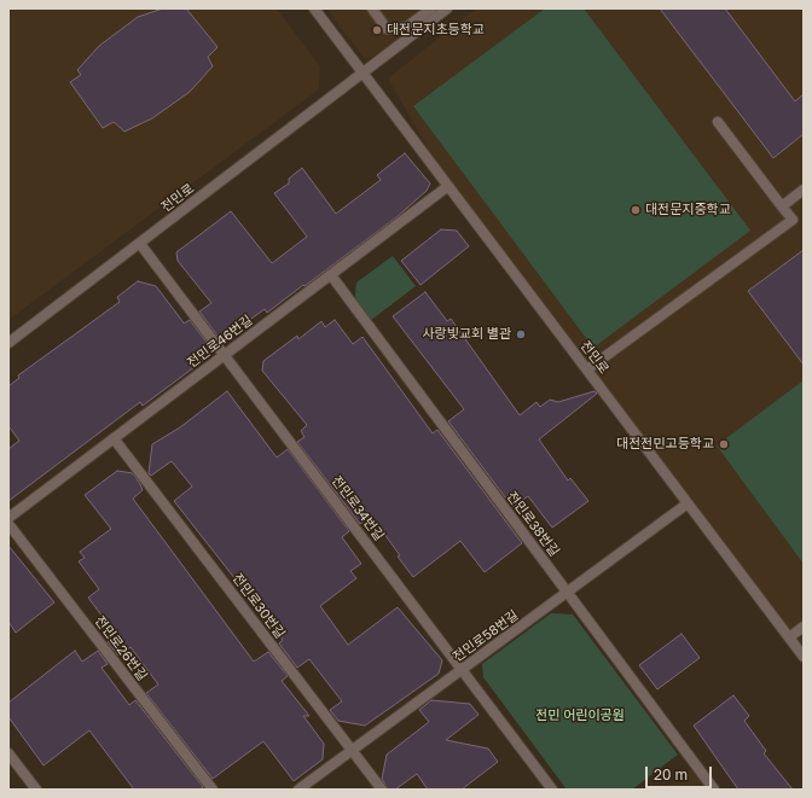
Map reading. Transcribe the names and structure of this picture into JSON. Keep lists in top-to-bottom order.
{
  "streets": {
    "street": [
      "전민로",
      "전민로46번길",
      "전민로34번길",
      "전민로38번길",
      "전민로30번길",
      "전민로58번길",
      "전민로26번길"
    ]
  },
  "crossings": [
    ["전민로", "전민로46번길"],
    ["전민로", "전민로34번길"],
    ["전민로", "전민로58번길"],
    ["전민로46번길", "전민로34번길"],
    ["전민로46번길", "전민로38번길"],
    ["전민로46번길", "전민로30번길"],
    ["전민로34번길", "전민로58번길"],
    ["전민로38번길", "전민로58번길"],
    ["전민로30번길", "전민로58번길"]
  ],
  "parks": ["전민 어린이공원"],
  "places": [
    "대전문지초등학교",
    "대전문지중학교",
    "사랑빛교회 별관",
    "대전전민고등학교"
  ],
  "scale_bar": "20 m"
}
